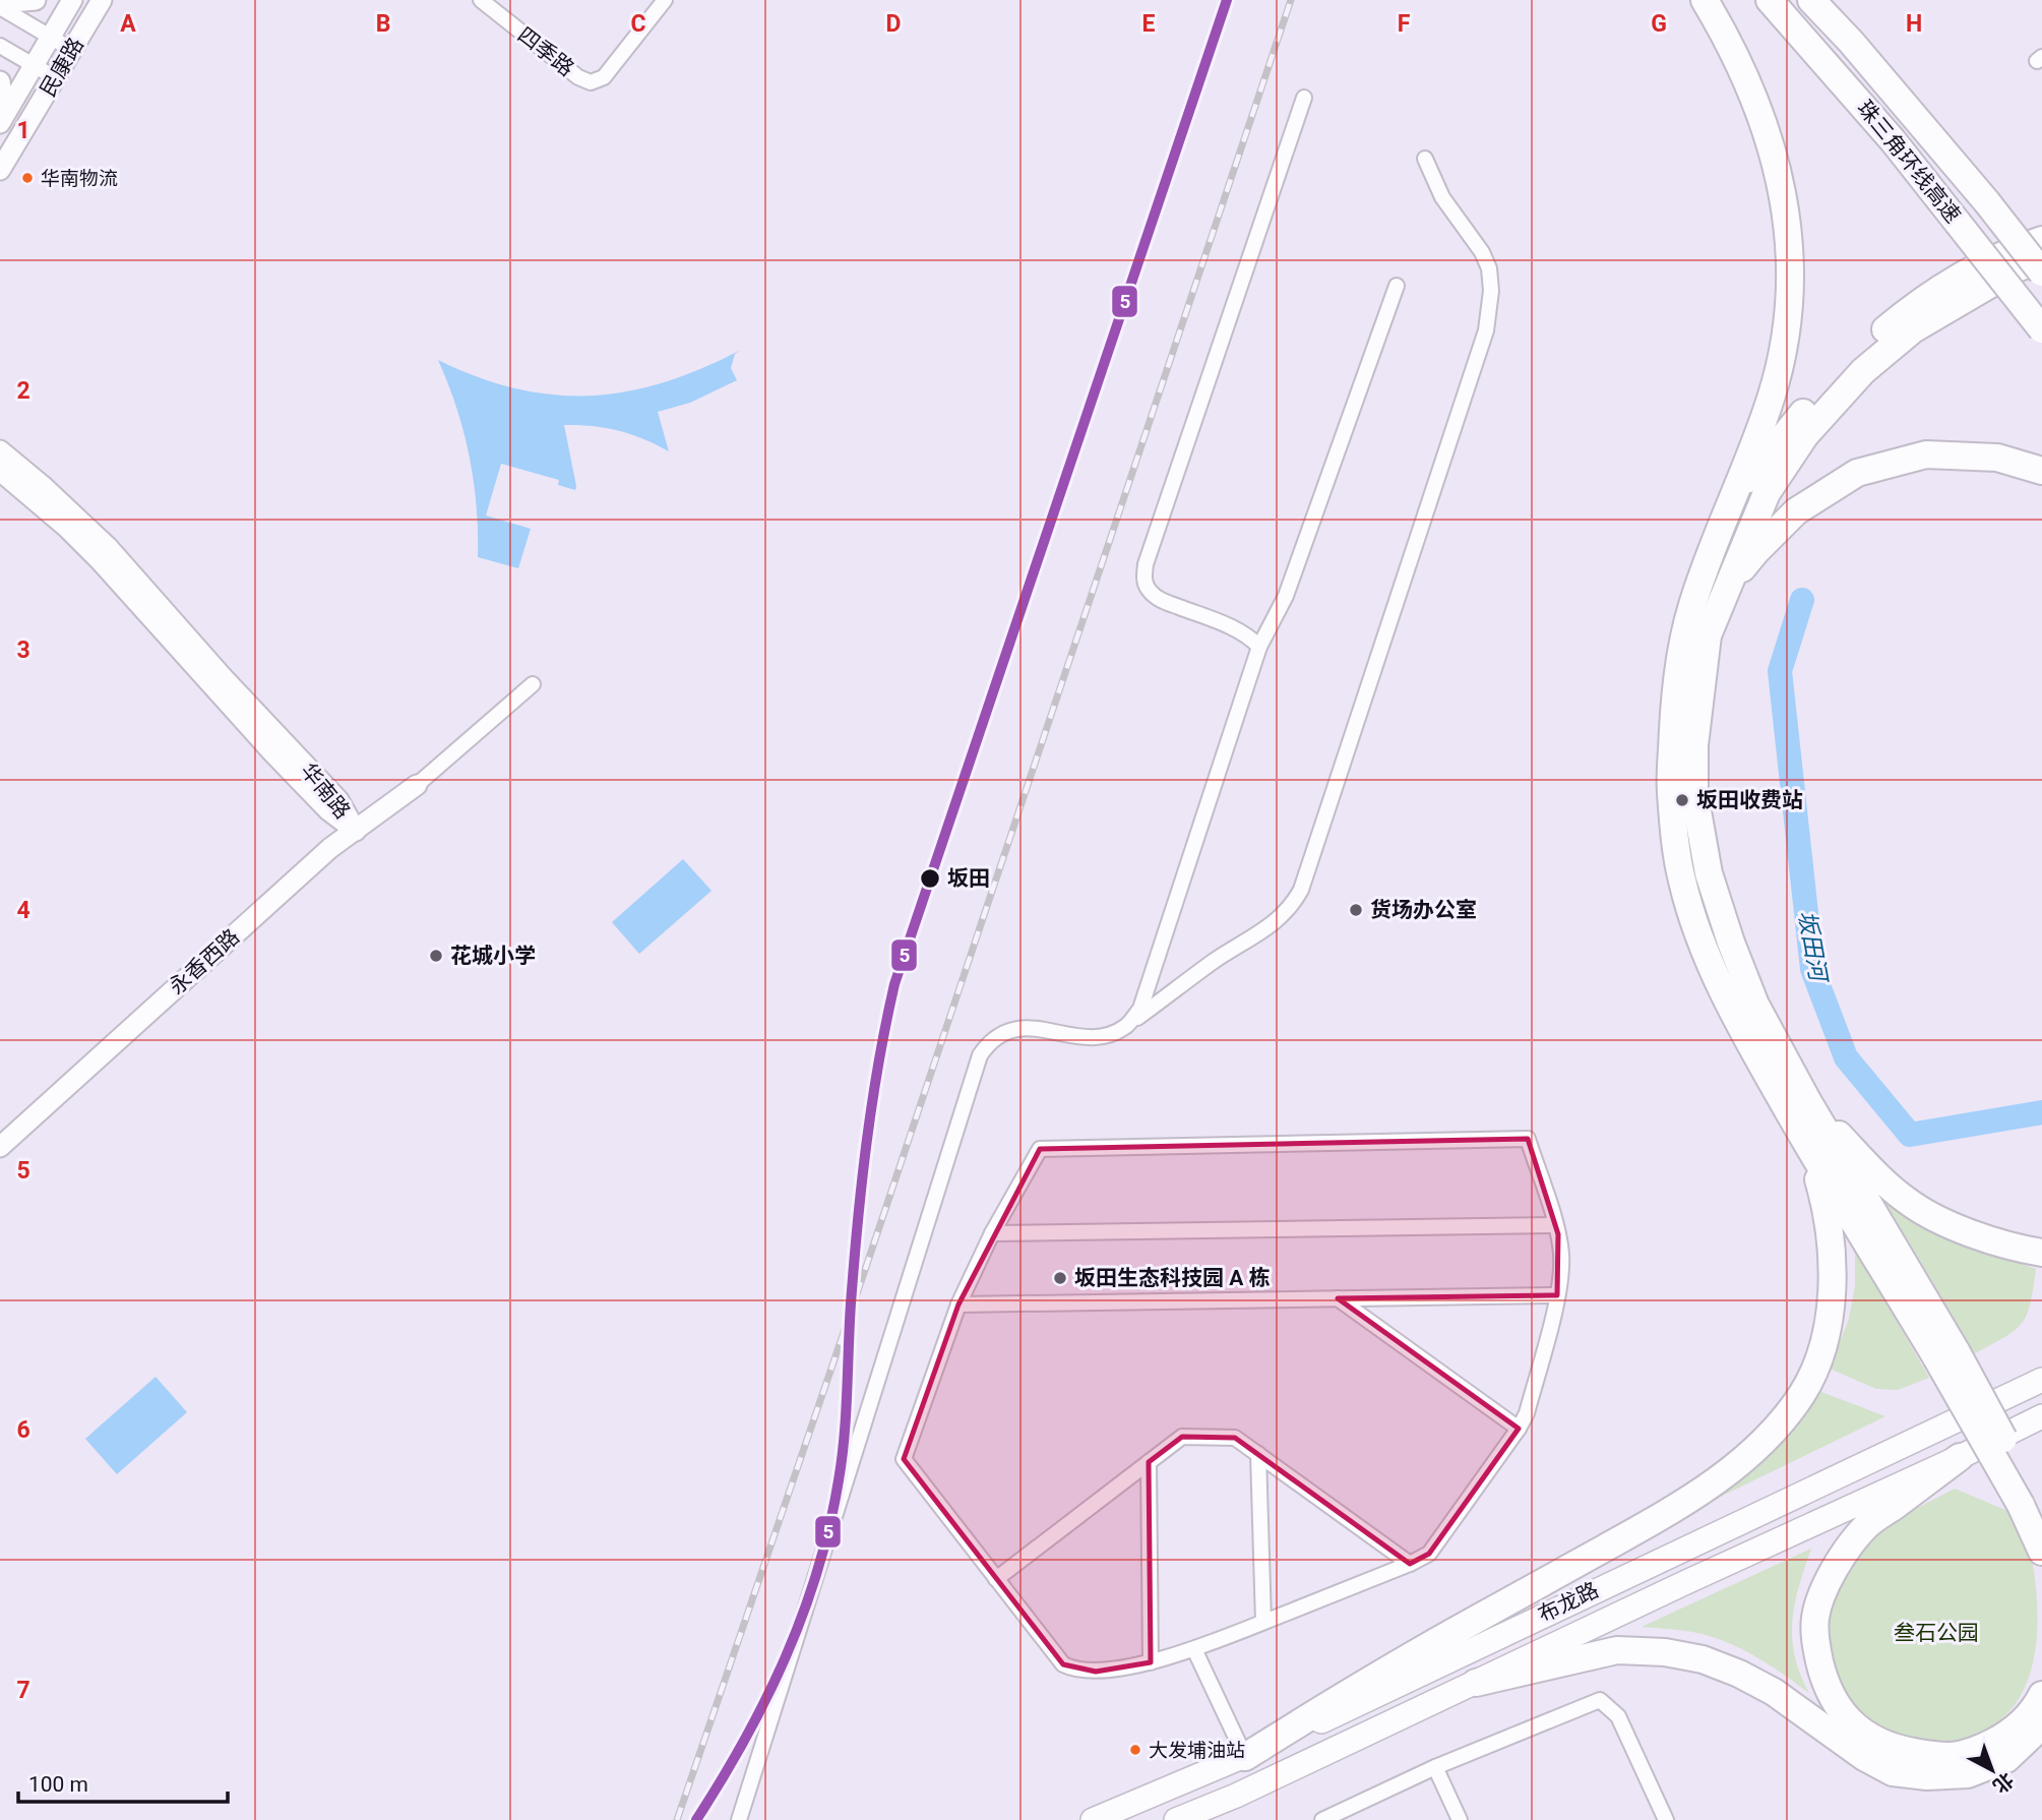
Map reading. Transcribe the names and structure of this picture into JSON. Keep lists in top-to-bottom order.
{
  "streets": {
    "highway": ["珠三角环线高速"],
    "main road": [
      "民康路",
      "华南路",
      "永香西路",
      "布龙路"
    ],
    "street": ["四季路"]
  },
  "crossings": [
    ["华南路", "永香西路"]
  ],
  "water": ["坂田河"],
  "parks": ["叁石公园"],
  "places": [
    "华南物流",
    "坂田收费站",
    "坂田",
    "货场办公室",
    "花城小学",
    "坂田生态科技园 A 栋",
    "大发埔油站"
  ],
  "lines": ["transit line 5"],
  "scale_bar": "100 m",
  "north": "bottom right",
  "grid": {
    "columns": [
      "A",
      "B",
      "C",
      "D",
      "E",
      "F",
      "G",
      "H"
    ],
    "rows": [
      "1",
      "2",
      "3",
      "4",
      "5",
      "6",
      "7"
    ]
  }
}
